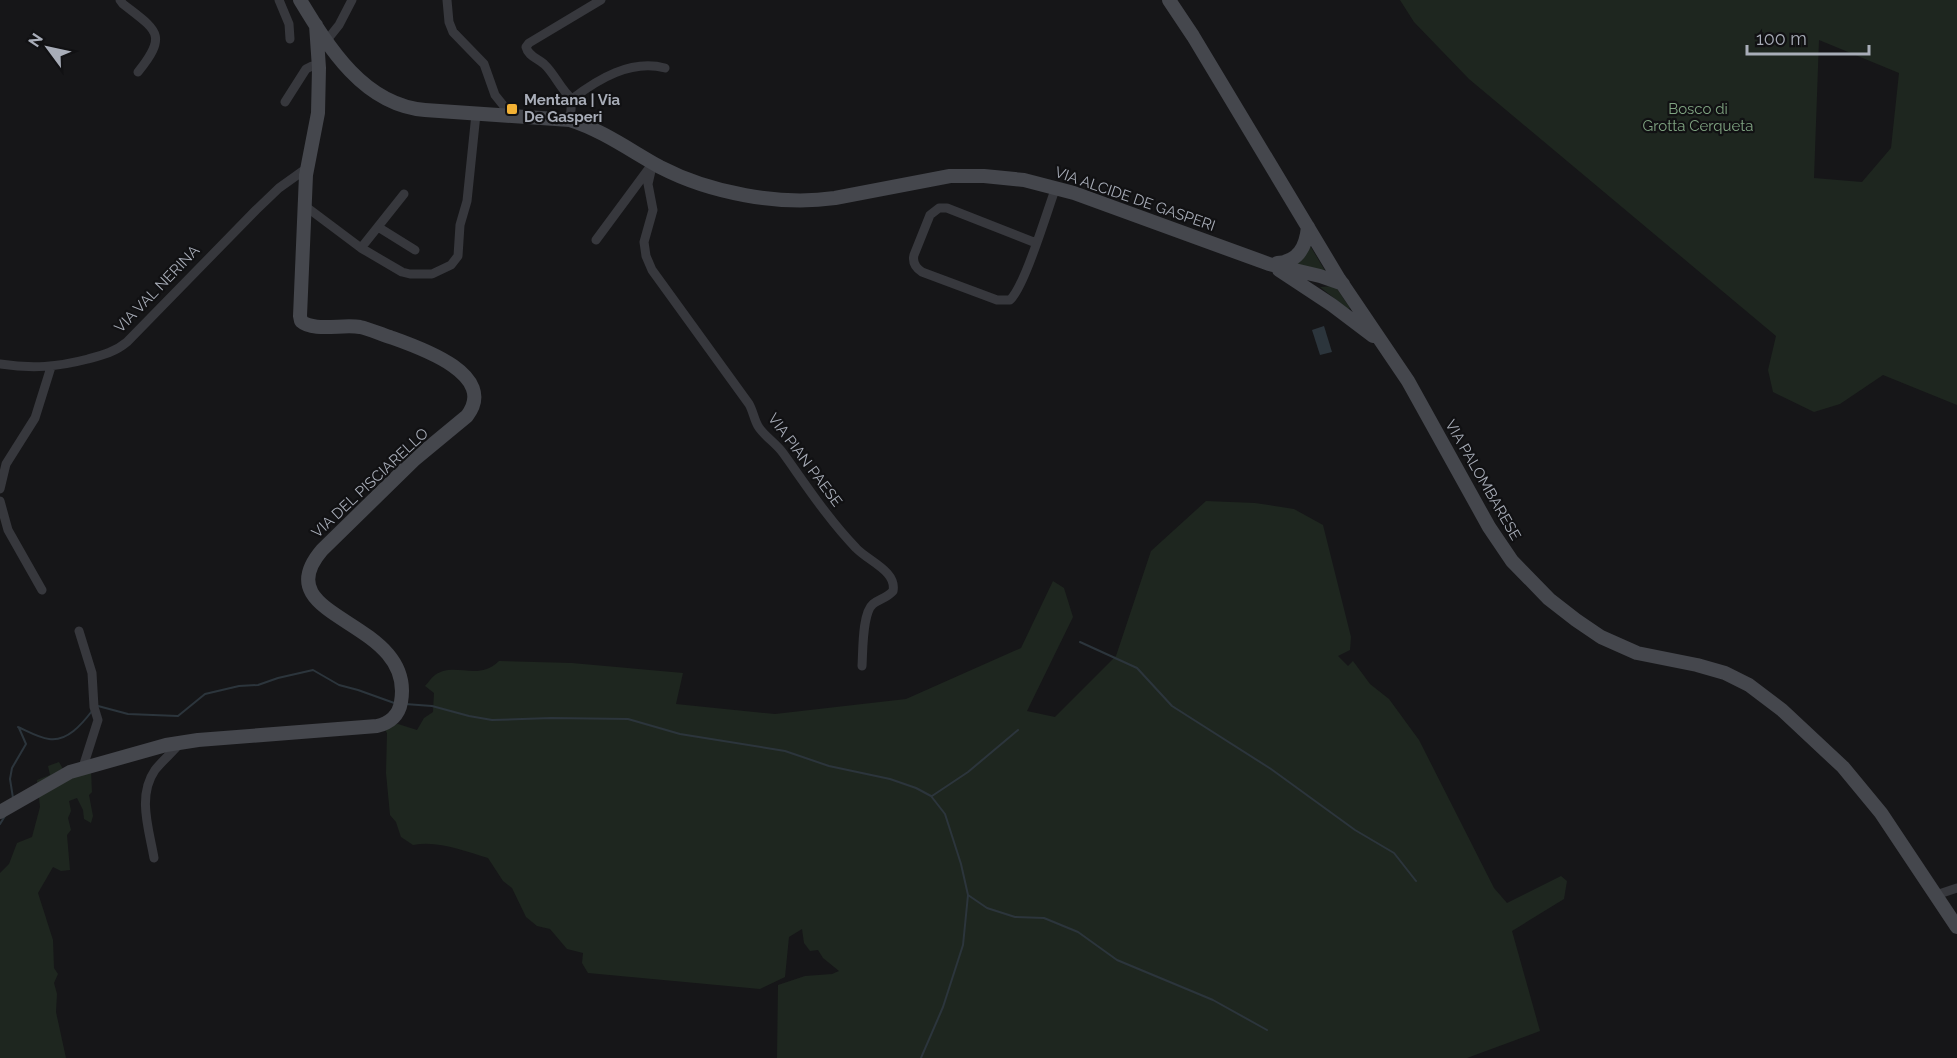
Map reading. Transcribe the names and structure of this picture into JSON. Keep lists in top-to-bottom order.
{
  "streets": {
    "street": [
      "VIA ALCIDE DE GASPERI",
      "VIA VAL NERINA",
      "VIA PIAN PAESE",
      "VIA PALOMBARESE",
      "VIA DEL PISCIARELLO"
    ]
  },
  "crossings": [
    ["VIA ALCIDE DE GASPERI", "VIA PIAN PAESE"],
    ["VIA ALCIDE DE GASPERI", "VIA PALOMBARESE"],
    ["VIA ALCIDE DE GASPERI", "VIA DEL PISCIARELLO"],
    ["VIA VAL NERINA", "VIA DEL PISCIARELLO"]
  ],
  "parks": ["Bosco di Grotta Cerqueta"],
  "places": {
    "transit": ["Mentana | Via De Gasperi"]
  },
  "scale_bar": "100 m",
  "north": "top left"
}
